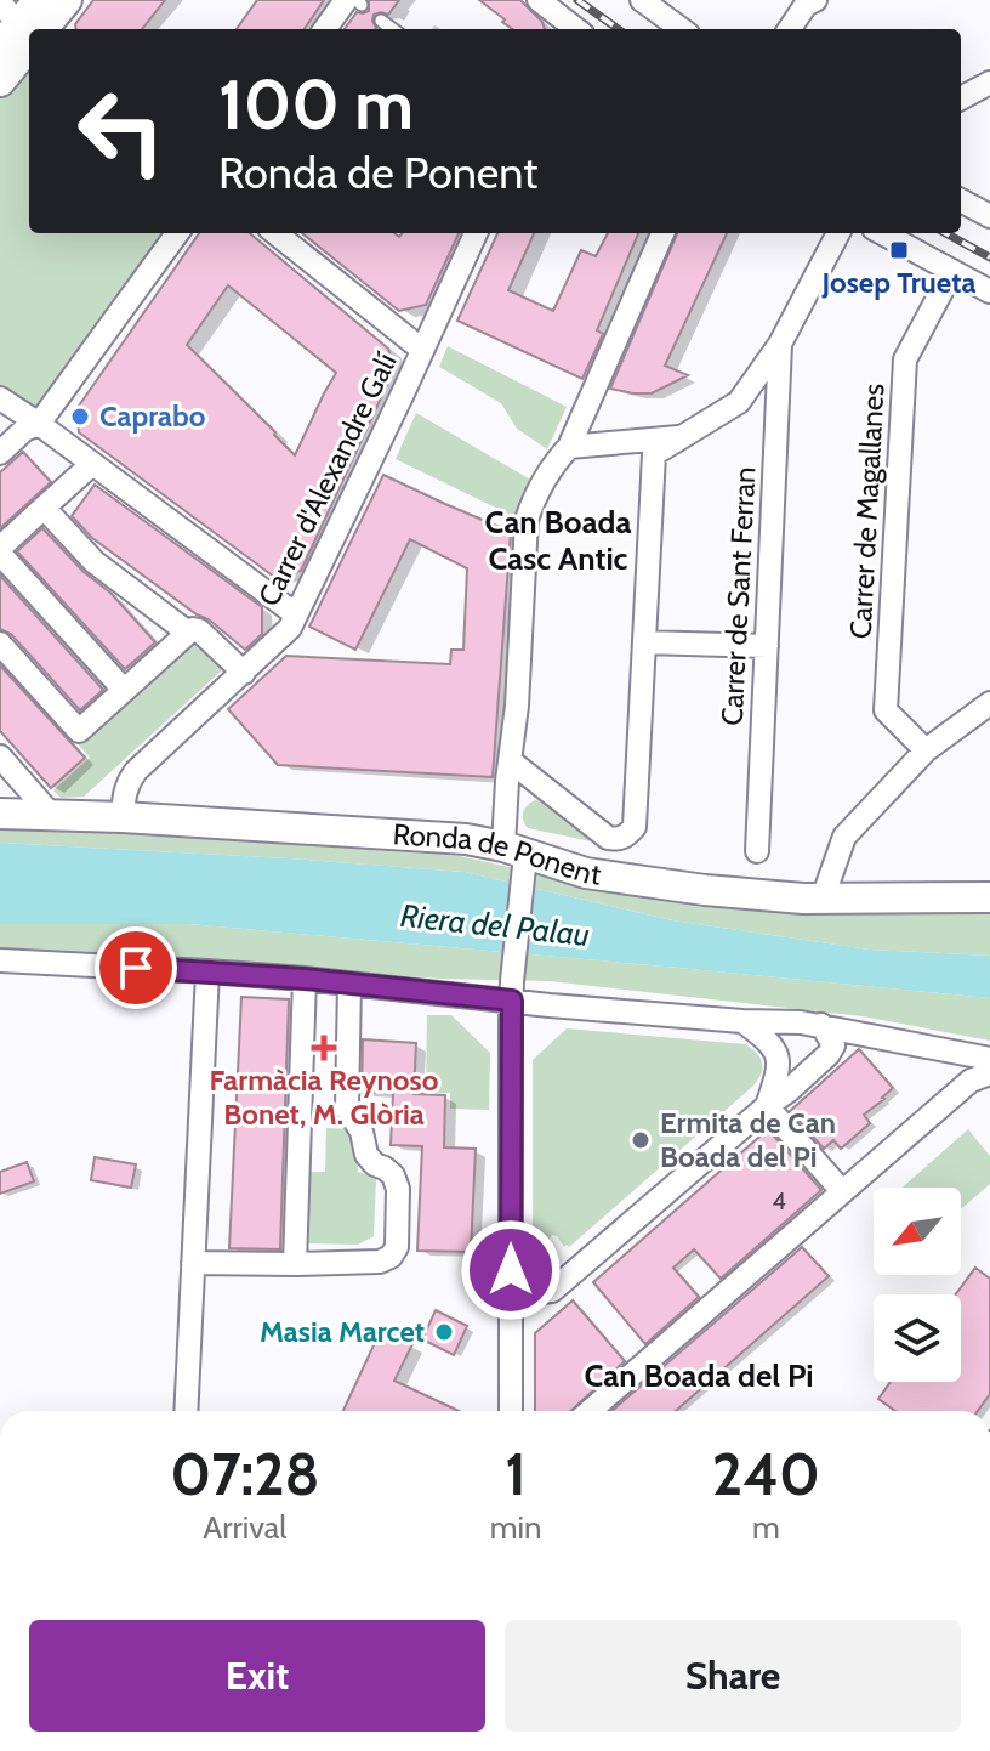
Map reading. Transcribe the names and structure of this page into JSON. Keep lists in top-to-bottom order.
{
  "streets": {
    "main road": ["Ronda de Ponent"],
    "street": ["Carrer d'Alexandre Galí", "Carrer de Magallanes", "Carrer de Sant Ferran"]
  },
  "crossings": [
    ["Carrer d'Alexandre Galí", "Ronda de Ponent"]
  ],
  "districts": ["Can Boada Casc Antic", "Can Boada del Pi"],
  "water": ["Riera del Palau"],
  "places": {
    "transit": ["Josep Trueta"],
    "other": ["Caprabo", "Ermita de Can Boada del Pi", "Masia Marcet"],
    "health": ["Farmàcia Reynoso Bonet, M. Glòria"]
  },
  "house_numbers": ["4"],
  "north": "bottom left",
  "page": {
    "turn": ["100 m", "Ronda de Ponent"],
    "eta": [
      "07:28",
      "Arrival",
      "1",
      "min",
      "240",
      "m"
    ],
    "buttons": ["Exit", "Share"]
  }
}
